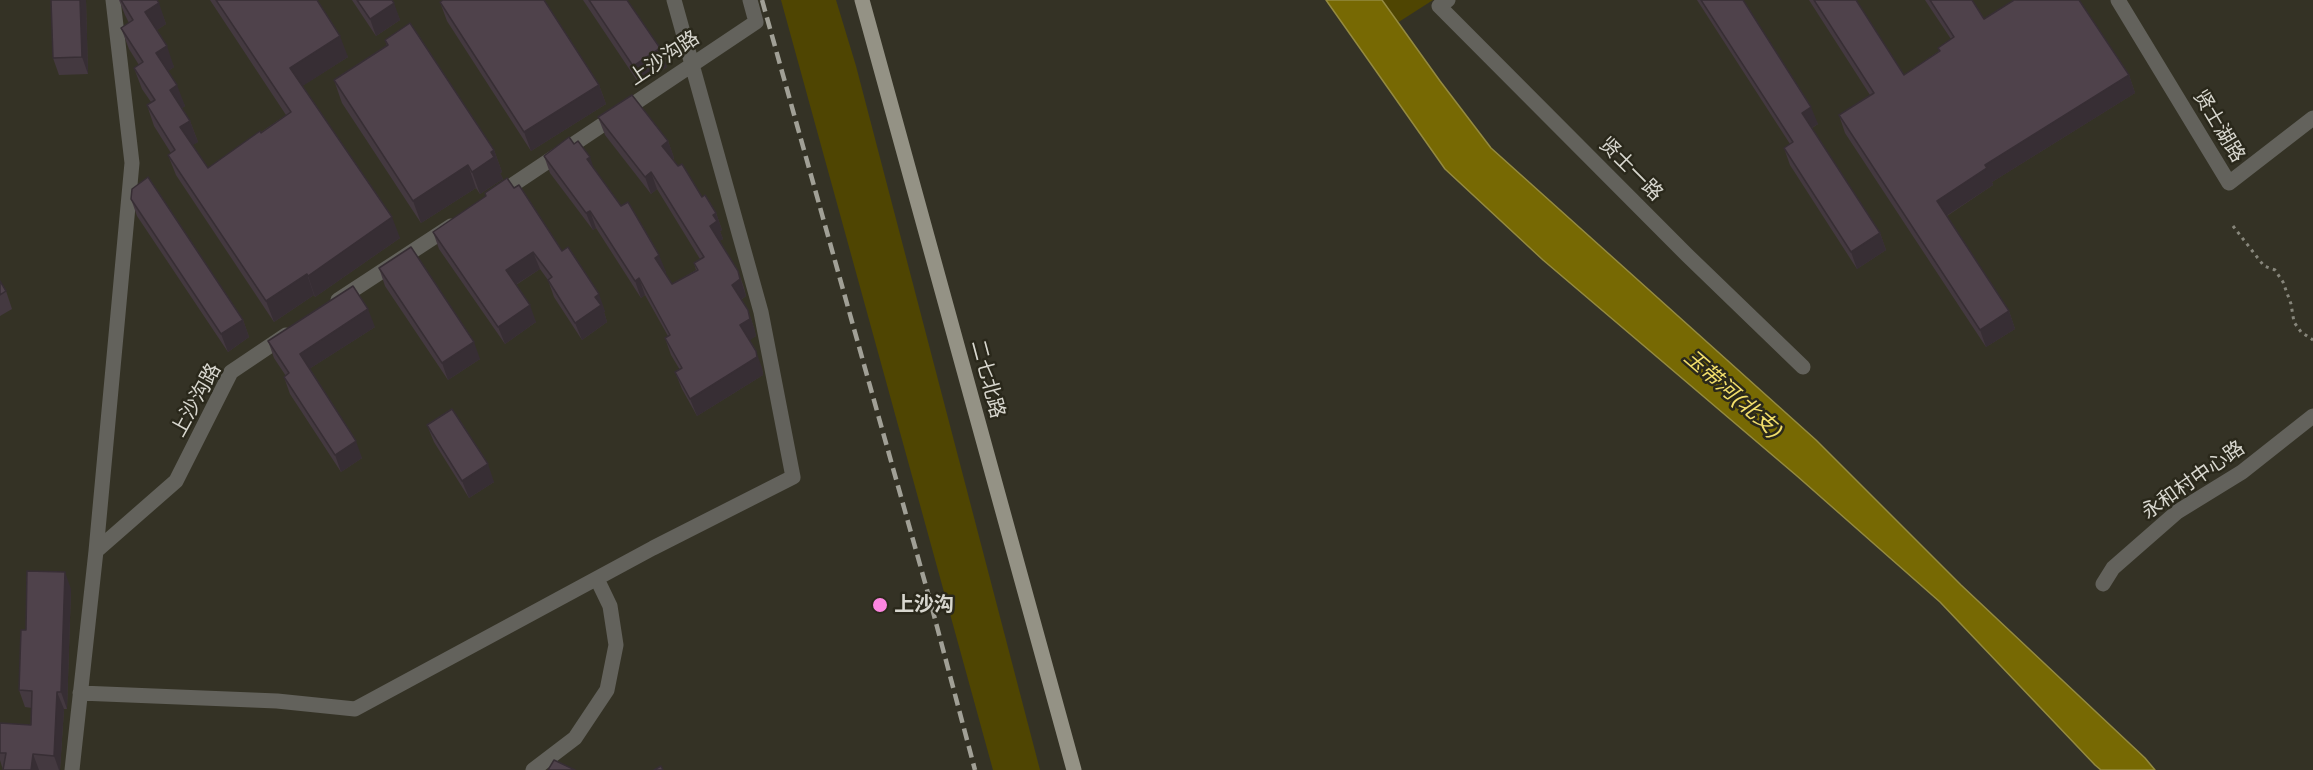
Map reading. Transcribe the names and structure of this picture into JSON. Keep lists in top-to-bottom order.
{
  "streets": {
    "main road": ["二七北路"],
    "street": [
      "上沙沟路",
      "贤士湖路",
      "贤士一路",
      "永和村中心路"
    ]
  },
  "water": ["玉带河(北支)"],
  "places": ["上沙沟"]
}
